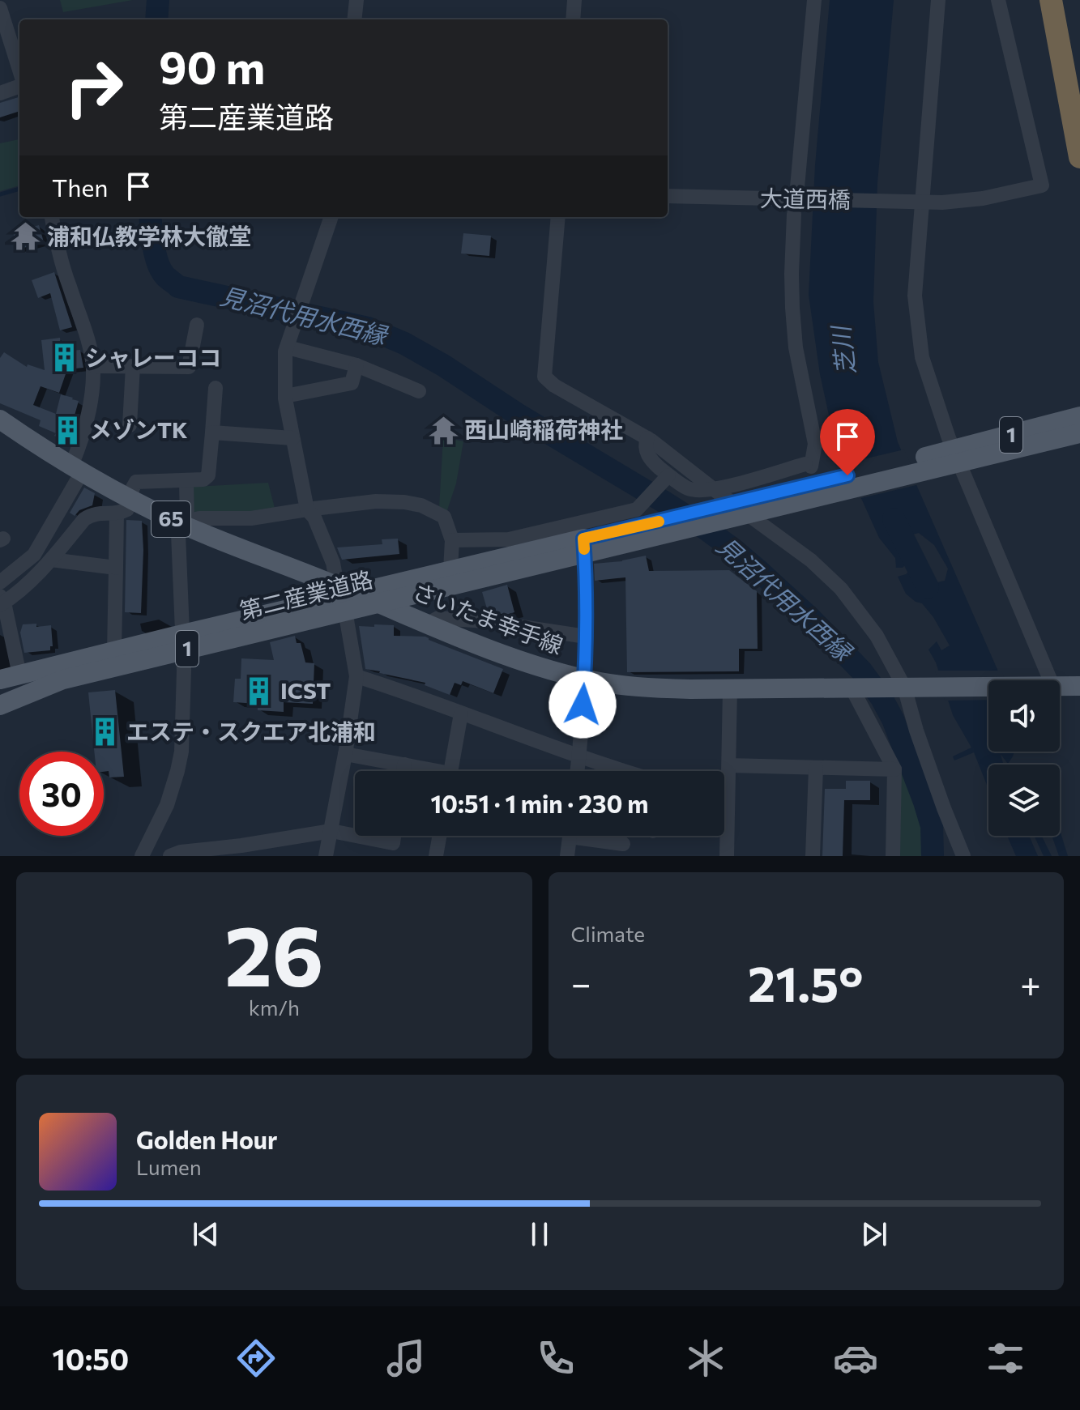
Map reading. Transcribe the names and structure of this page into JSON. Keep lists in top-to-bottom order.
{
  "streets": {
    "main road": [
      "1",
      "65",
      "第二産業道路",
      "さいたま幸手線"
    ],
    "street": ["大道西橋"]
  },
  "crossings": [
    ["第二産業道路", "さいたま幸手線"]
  ],
  "water": ["見沼代用水西縁", "芝川"],
  "places": {
    "temple": ["浦和仏教学林大徹堂", "西山崎稲荷神社"],
    "building": [
      "シャレーココ",
      "メゾンTK",
      "ICST",
      "エステ・スクエア北浦和"
    ]
  },
  "page": {
    "turn": ["90 m", "第二産業道路"],
    "then": "Then",
    "limit": "30",
    "trip": "10:51 · 1 min · 230 m",
    "tile": [
      ["26", "km/h"],
      "Climate"
    ],
    "heat": ["−", "21.5°", "+"],
    "song": ["Golden Hour", "Lumen"],
    "tabs": "10:50"
  }
}
